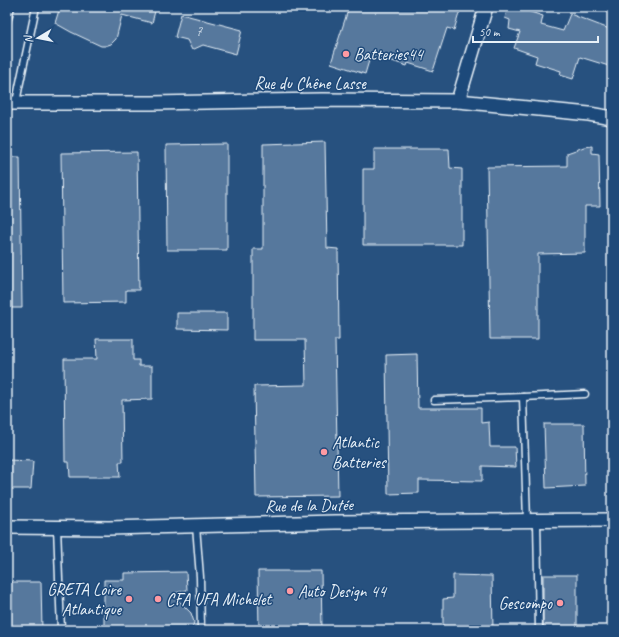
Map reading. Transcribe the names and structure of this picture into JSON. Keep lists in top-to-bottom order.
{
  "streets": {
    "street": ["Rue du Chêne Lasse", "Rue de la Dutée"]
  },
  "places": [
    "Batteries44",
    "Atlantic Batteries",
    "Auto Design 44",
    "GRETA Loire Atlantique",
    "CFA UFA Michelet",
    "Gescompo"
  ],
  "house_numbers": ["7"],
  "scale_bar": "50 m",
  "north": "left"
}
